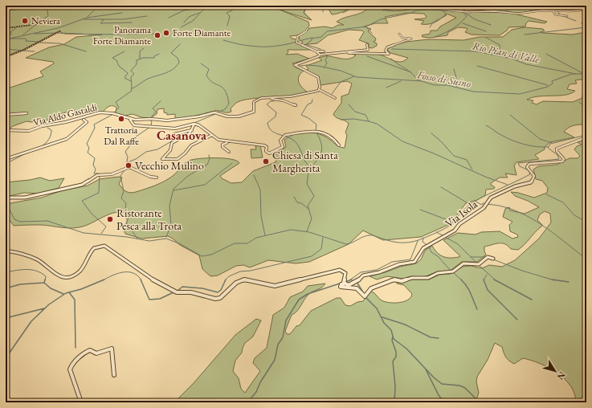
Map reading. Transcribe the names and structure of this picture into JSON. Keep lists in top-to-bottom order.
{
  "streets": {
    "street": ["Via Aldo Gastaldi", "Via Isola"]
  },
  "districts": ["Casanova"],
  "water": ["Rio Pian di Valle", "Fosso di Suino"],
  "places": [
    "Neviera",
    "Forte Diamante",
    "Panorama Forte Diamante",
    "Trattoria Dal Raffe",
    "Chiesa di Santa Margherita",
    "Vecchio Mulino",
    "Ristorante Pesca alla Trota"
  ],
  "north": "bottom right"
}
